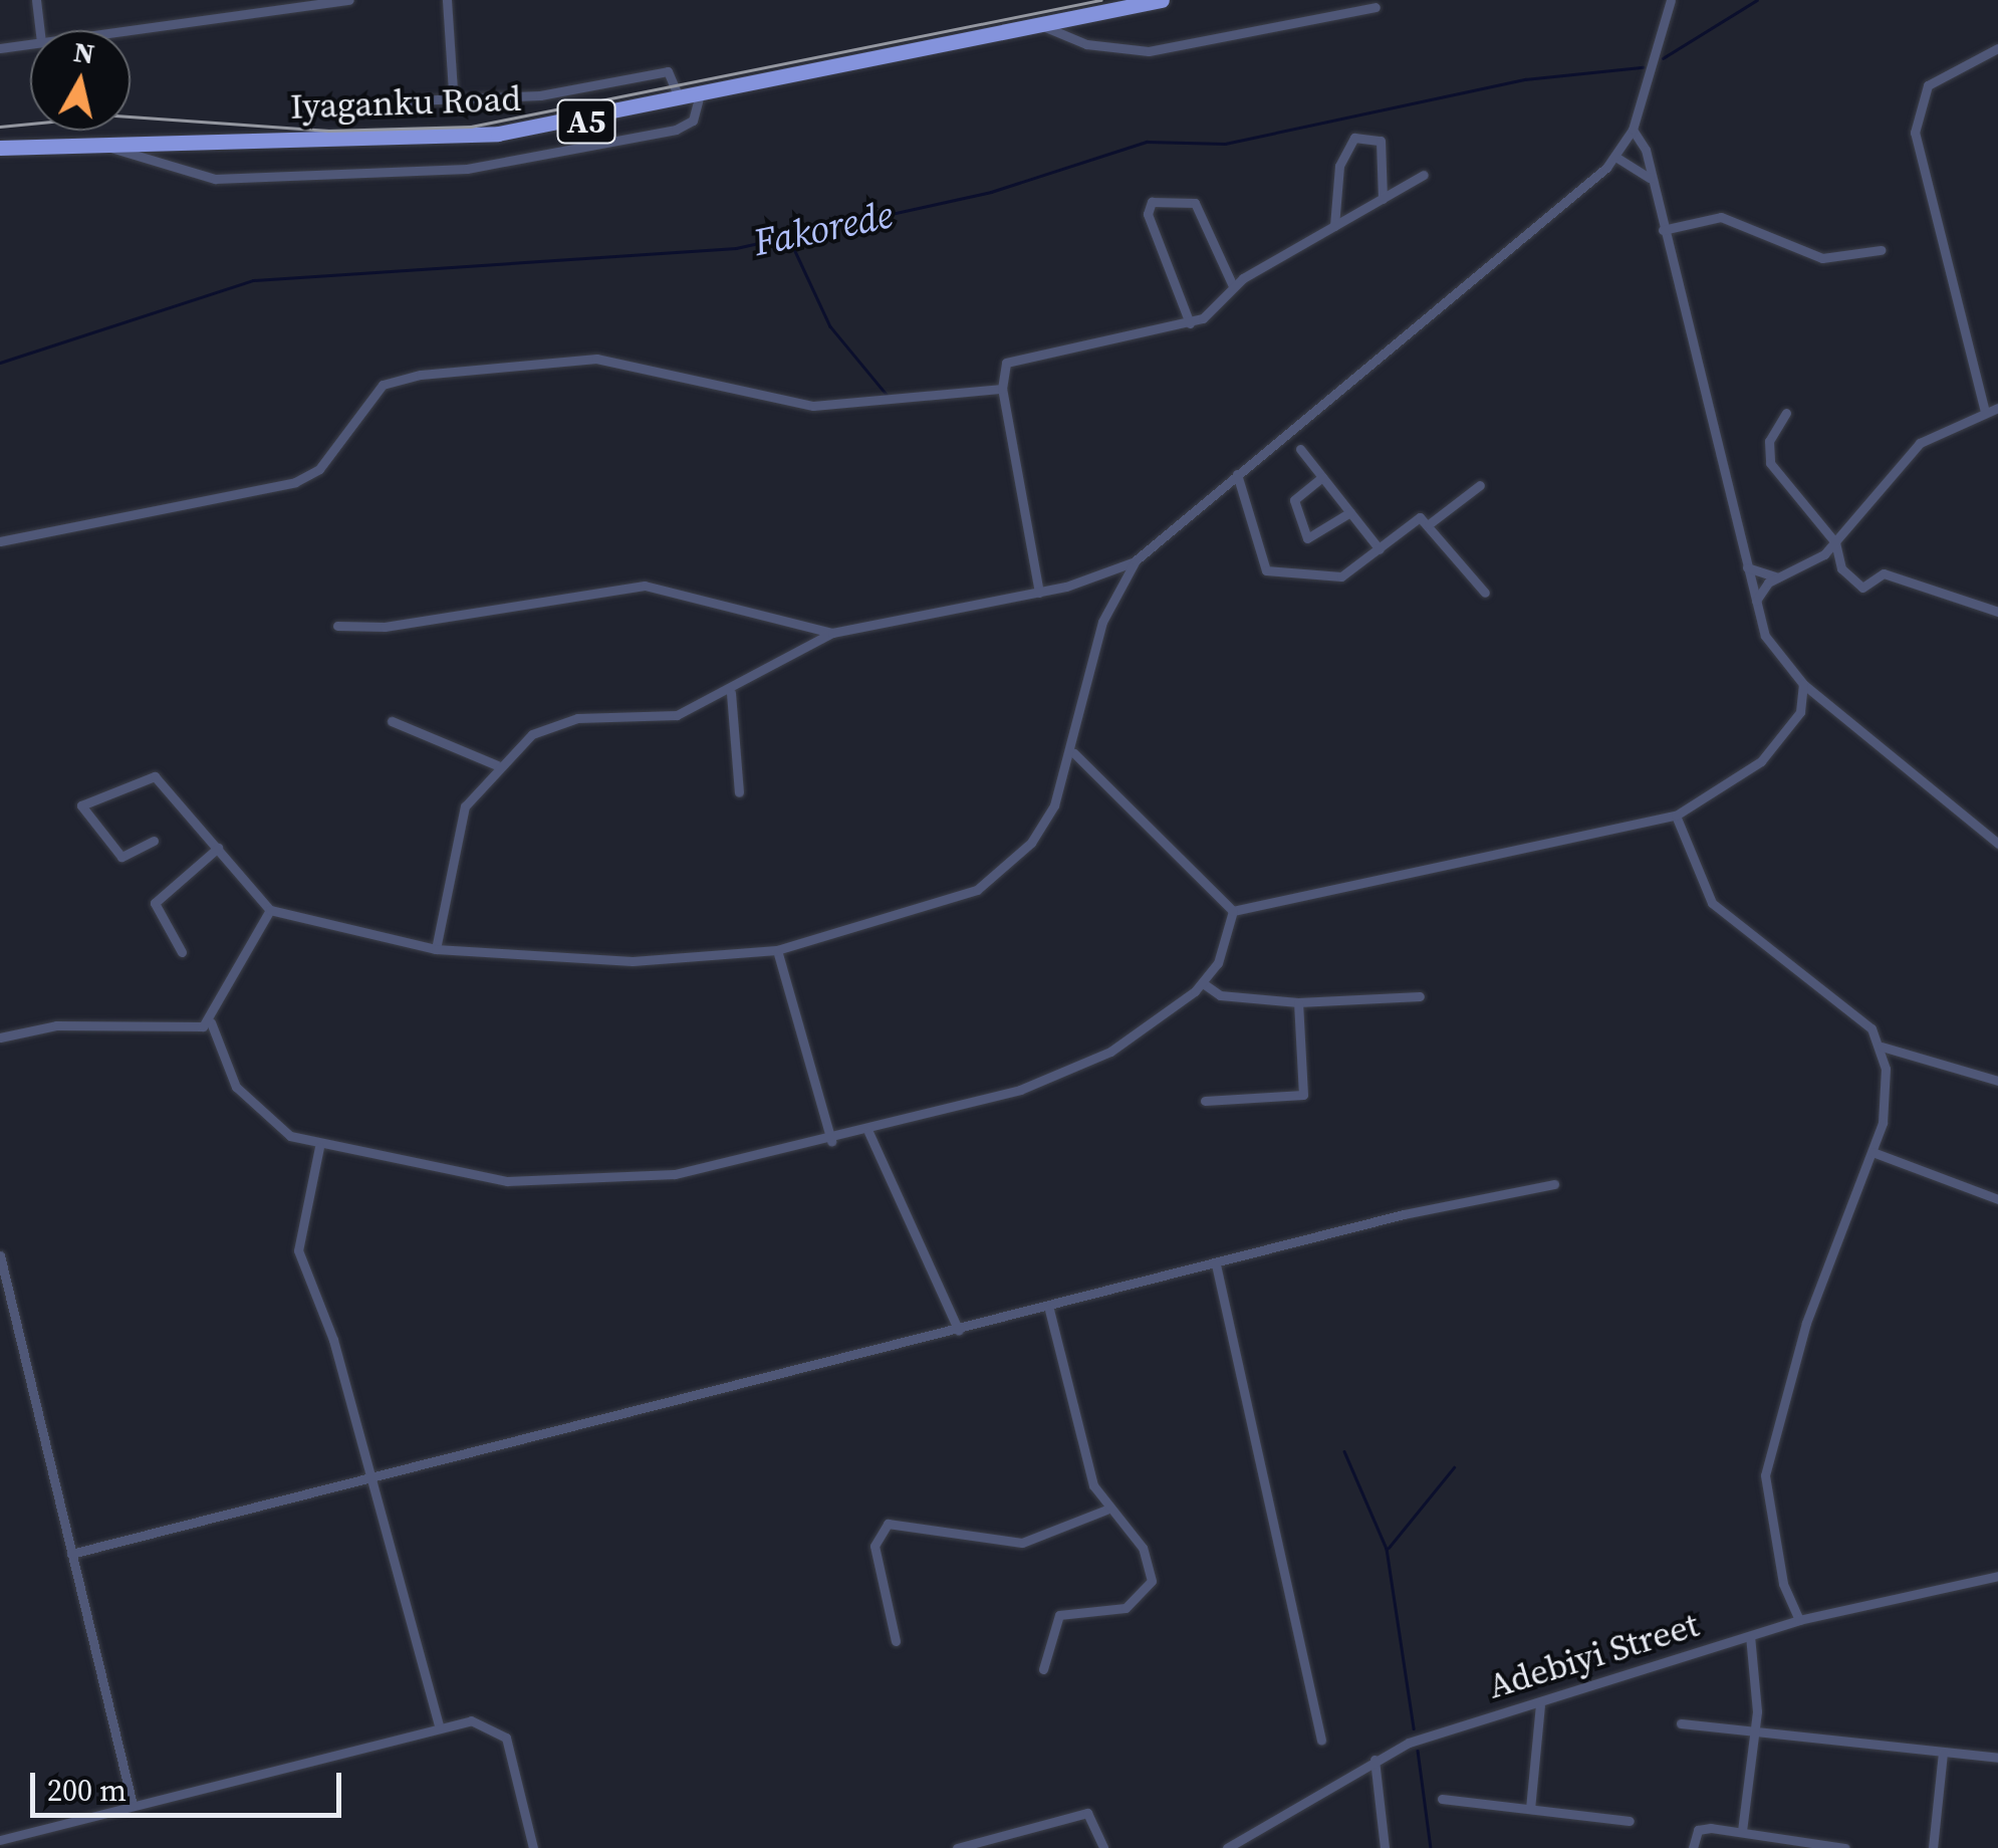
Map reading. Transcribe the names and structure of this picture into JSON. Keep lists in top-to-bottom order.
{
  "streets": {
    "highway": ["Iyaganku Road", "A5"],
    "street": ["Adebiyi Street"]
  },
  "water": ["Fakorede"],
  "scale_bar": "200 m",
  "north": "top"
}
